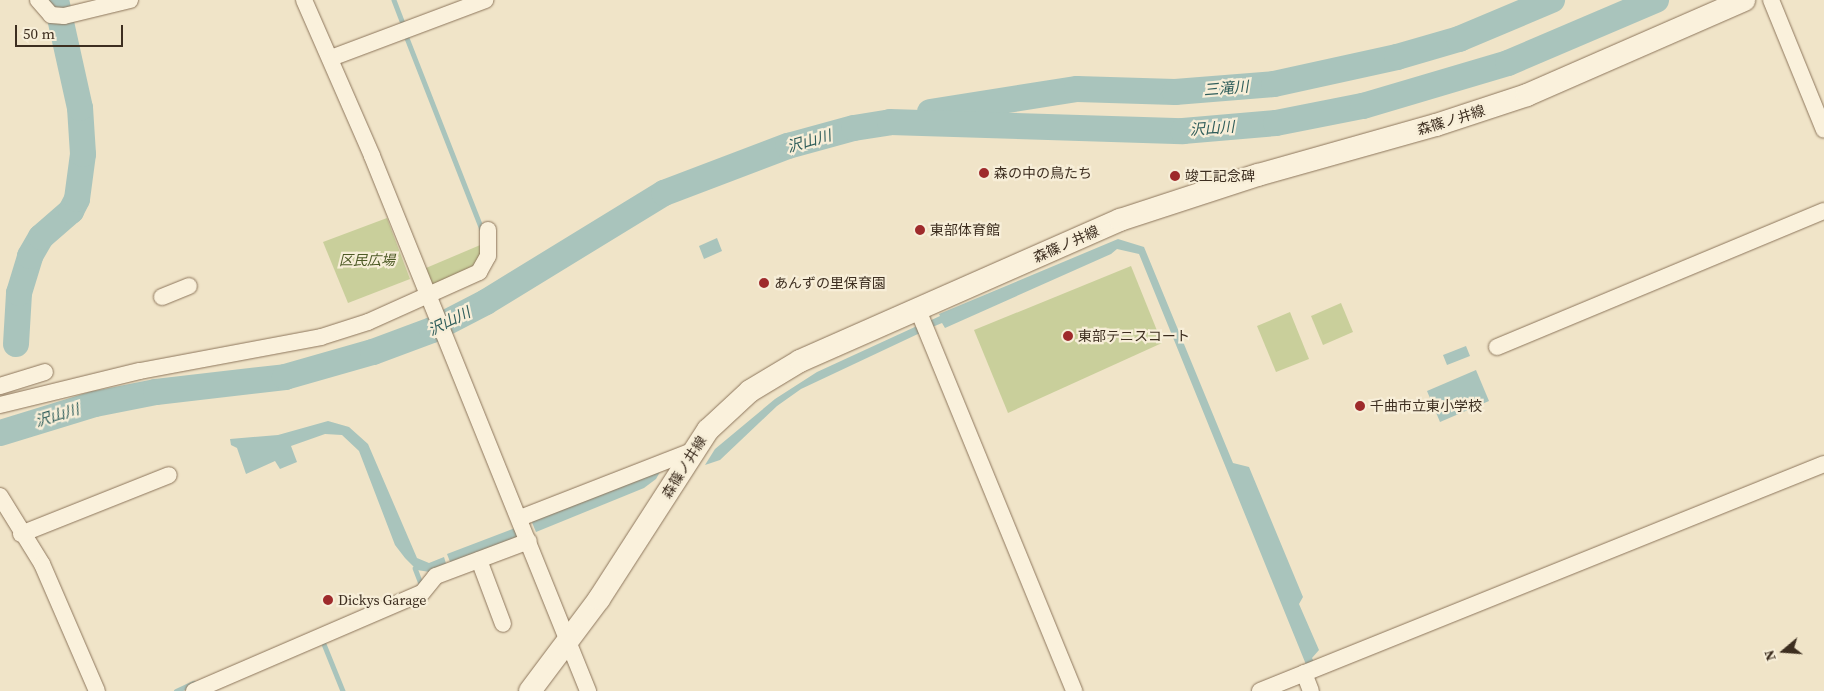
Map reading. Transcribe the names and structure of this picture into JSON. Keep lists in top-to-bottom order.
{
  "streets": {
    "main road": ["森篠ノ井線"]
  },
  "water": ["三滝川", "沢山川"],
  "parks": ["区民広場"],
  "places": [
    "森の中の鳥たち",
    "竣工記念碑",
    "東部体育館",
    "あんずの里保育園",
    "東部テニスコート",
    "千曲市立東小学校",
    "Dickys Garage"
  ],
  "scale_bar": "50 m",
  "north": "left"
}
